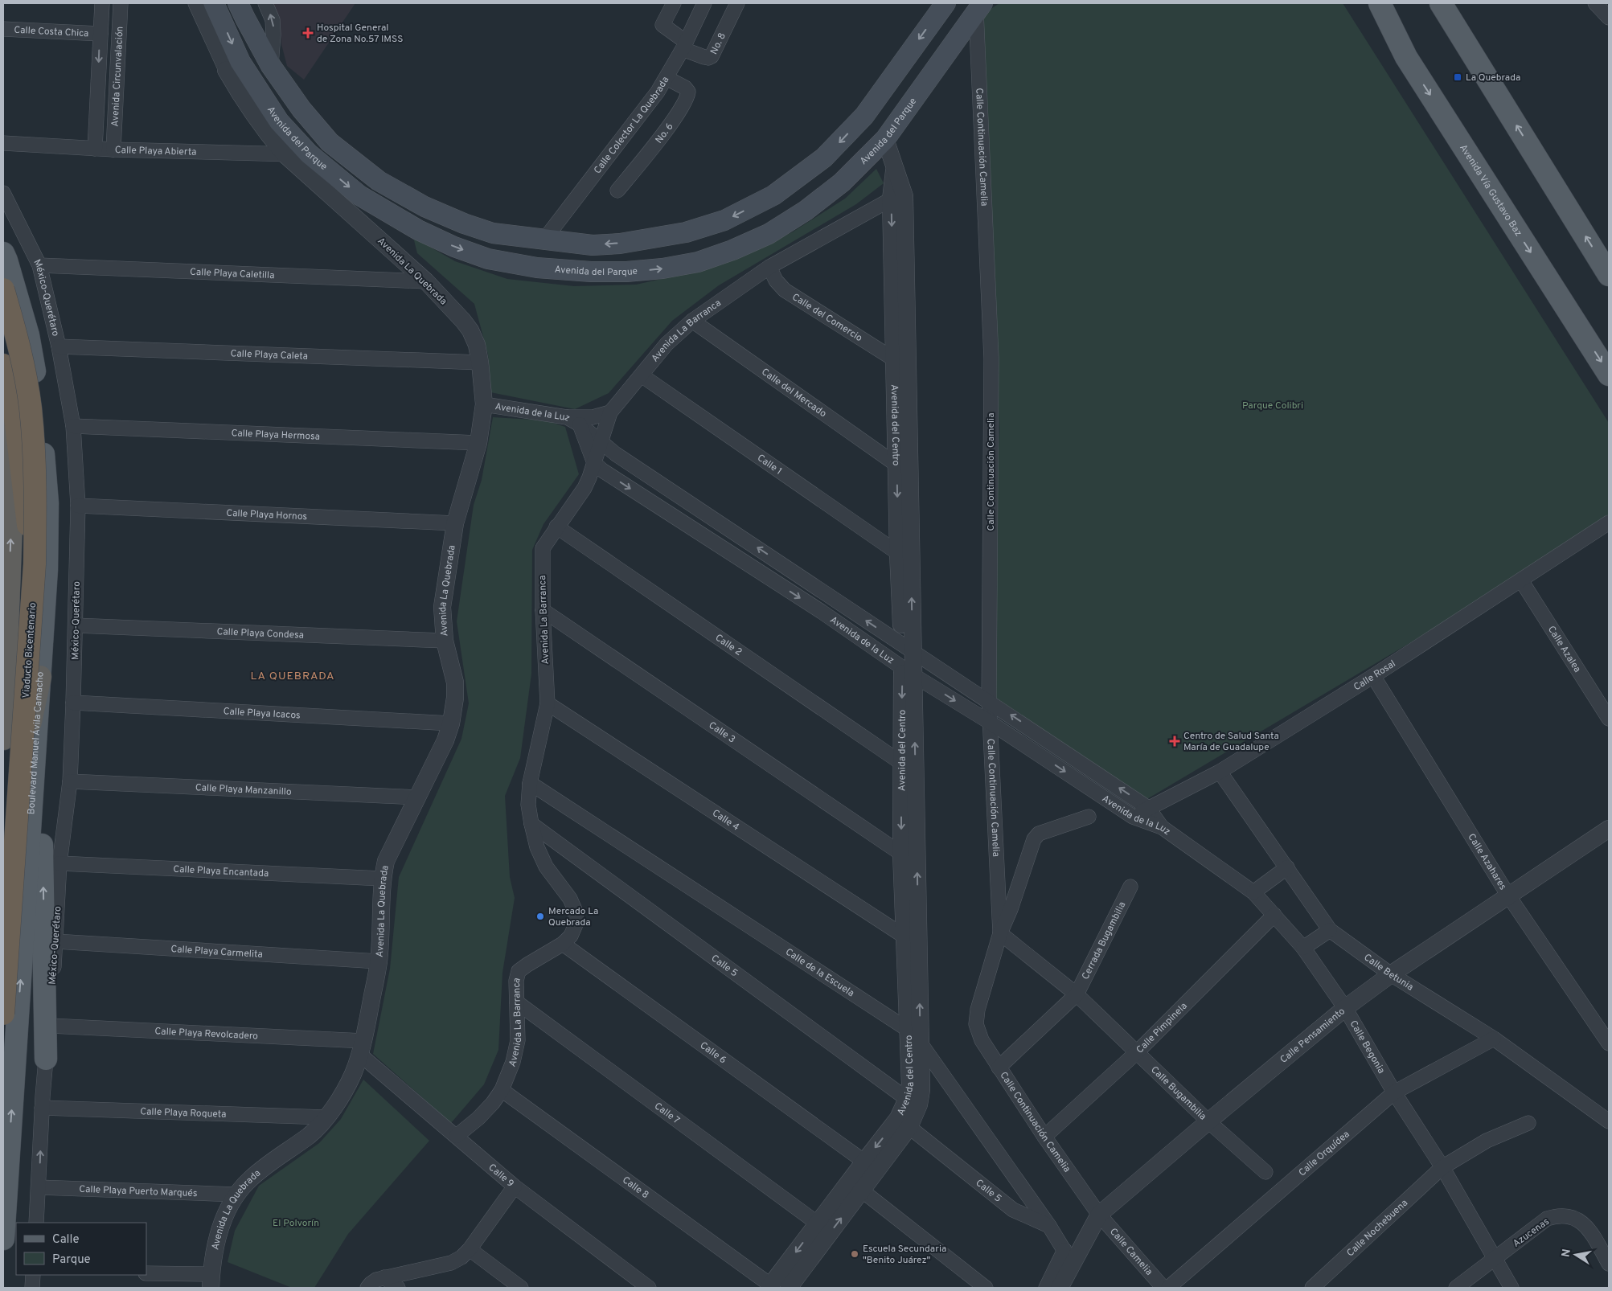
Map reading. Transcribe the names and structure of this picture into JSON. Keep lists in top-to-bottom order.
{
  "streets": {
    "highway": ["Viaducto Bicentenario"],
    "main road": ["Avenida del Parque", "Avenida Vía Gustavo Baz", "Boulevard Manuel Ávila Camacho"],
    "street": [
      "Calle Costa Chica",
      "No. 8",
      "Avenida Circunvalación",
      "Calle Colector La Quebrada",
      "No. 6",
      "Calle Continuación Camelia",
      "Calle Playa Abierta",
      "Avenida La Quebrada",
      "Calle Playa Caletilla",
      "México-Querétaro",
      "Calle del Comercio",
      "Avenida La Barranca",
      "Calle Playa Caleta",
      "Calle del Mercado",
      "Avenida de la Luz",
      "Avenida del Centro",
      "Calle Playa Hermosa",
      "Calle 1",
      "Calle Playa Hornos",
      "Calle Playa Condesa",
      "Calle 2",
      "Calle Azalea",
      "Calle Rosal",
      "Calle Playa Icacos",
      "Calle 3",
      "Calle Playa Manzanillo",
      "Calle 4",
      "Calle Azahares",
      "Calle Playa Encantada",
      "Cerrada Bugambilia",
      "Calle Playa Carmelita",
      "Calle 5",
      "Calle de la Escuela",
      "Calle Betunia",
      "Calle Pimpinela",
      "Calle Playa Revolcadero",
      "Calle Pensamiento",
      "Calle Begonia",
      "Calle 6",
      "Calle Bugambilia",
      "Calle Playa Roqueta",
      "Calle 7",
      "Calle Orquídea",
      "Calle 9",
      "Calle 8",
      "Calle Playa Puerto Marqués",
      "Calle Nochebuena",
      "Azucenas",
      "Calle Camelia"
    ]
  },
  "crossings": [
    ["Calle Costa Chica", "Avenida Circunvalación"],
    ["No. 8", "Calle Colector La Quebrada"],
    ["Avenida Circunvalación", "Calle Playa Abierta"],
    ["Calle Colector La Quebrada", "Avenida del Parque"],
    ["Calle Colector La Quebrada", "No. 6"],
    ["Avenida del Parque", "Calle Continuación Camelia"],
    ["Avenida del Parque", "Calle Playa Abierta"],
    ["Avenida del Parque", "Avenida La Quebrada"],
    ["Avenida del Parque", "Avenida del Centro"],
    ["Calle Continuación Camelia", "Avenida de la Luz"],
    ["Calle Continuación Camelia", "Calle Pimpinela"],
    ["Calle Continuación Camelia", "Calle Pensamiento"],
    ["Calle Continuación Camelia", "Calle Bugambilia"],
    ["Calle Continuación Camelia", "Calle Camelia"],
    ["Calle Playa Abierta", "Avenida La Quebrada"],
    ["Avenida La Quebrada", "Calle Playa Caletilla"],
    ["Avenida La Quebrada", "Calle Playa Caleta"],
    ["Avenida La Quebrada", "Avenida de la Luz"],
    ["Avenida La Quebrada", "Calle Playa Hermosa"],
    ["Avenida La Quebrada", "Calle Playa Hornos"],
    ["Avenida La Quebrada", "Calle Playa Condesa"],
    ["Avenida La Quebrada", "Calle Playa Icacos"],
    ["Avenida La Quebrada", "Calle Playa Manzanillo"],
    ["Avenida La Quebrada", "Calle Playa Encantada"],
    ["Avenida La Quebrada", "Calle Playa Carmelita"],
    ["Avenida La Quebrada", "Calle Playa Revolcadero"],
    ["Avenida La Quebrada", "Calle Playa Roqueta"],
    ["Avenida La Quebrada", "Calle 9"],
    ["Avenida La Quebrada", "Calle Playa Puerto Marqués"],
    ["Calle Playa Caletilla", "México-Querétaro"],
    ["México-Querétaro", "Calle Playa Caleta"],
    ["México-Querétaro", "Calle Playa Hermosa"],
    ["México-Querétaro", "Calle Playa Hornos"],
    ["México-Querétaro", "Calle Playa Condesa"],
    ["México-Querétaro", "Calle Playa Icacos"],
    ["México-Querétaro", "Calle Playa Manzanillo"],
    ["México-Querétaro", "Calle Playa Encantada"],
    ["México-Querétaro", "Calle Playa Carmelita"],
    ["México-Querétaro", "Calle Playa Revolcadero"],
    ["México-Querétaro", "Calle Playa Roqueta"],
    ["México-Querétaro", "Calle Playa Puerto Marqués"],
    ["Calle del Comercio", "Avenida La Barranca"],
    ["Calle del Comercio", "Avenida del Centro"],
    ["Avenida La Barranca", "Calle del Mercado"],
    ["Avenida La Barranca", "Avenida de la Luz"],
    ["Avenida La Barranca", "Avenida del Centro"],
    ["Avenida La Barranca", "Calle 1"],
    ["Avenida La Barranca", "Calle 2"],
    ["Avenida La Barranca", "Calle 3"],
    ["Avenida La Barranca", "Calle 4"],
    ["Avenida La Barranca", "Calle 5"],
    ["Avenida La Barranca", "Calle de la Escuela"],
    ["Avenida La Barranca", "Calle 6"],
    ["Avenida La Barranca", "Calle 7"],
    ["Avenida La Barranca", "Calle 9"],
    ["Avenida La Barranca", "Calle 8"],
    ["Calle del Mercado", "Avenida del Centro"],
    ["Avenida de la Luz", "Avenida del Centro"],
    ["Avenida de la Luz", "Calle Rosal"],
    ["Avenida de la Luz", "Calle Begonia"],
    ["Avenida del Centro", "Calle 1"],
    ["Avenida del Centro", "Calle 2"],
    ["Avenida del Centro", "Calle 3"],
    ["Avenida del Centro", "Calle 4"],
    ["Avenida del Centro", "Calle 5"],
    ["Avenida del Centro", "Calle de la Escuela"],
    ["Avenida del Centro", "Calle 6"],
    ["Avenida del Centro", "Calle 7"],
    ["Avenida del Centro", "Calle 8"],
    ["Calle Azalea", "Calle Rosal"],
    ["Calle Rosal", "Calle Azahares"],
    ["Calle Rosal", "Calle Betunia"],
    ["Calle Azahares", "Calle Pensamiento"],
    ["Cerrada Bugambilia", "Calle Bugambilia"],
    ["Calle 5", "Calle de la Escuela"],
    ["Calle Betunia", "Calle Pensamiento"],
    ["Calle Betunia", "Calle Orquídea"],
    ["Calle Pimpinela", "Calle Begonia"],
    ["Calle Pimpinela", "Calle Bugambilia"],
    ["Calle Playa Revolcadero", "Calle 9"],
    ["Calle Pensamiento", "Calle Begonia"],
    ["Calle Pensamiento", "Calle Bugambilia"],
    ["Calle Pensamiento", "Calle Camelia"],
    ["Calle Begonia", "Calle Orquídea"],
    ["Calle Begonia", "Calle Nochebuena"],
    ["Calle Begonia", "Azucenas"]
  ],
  "districts": ["LA QUEBRADA"],
  "parks": ["Parque Colibri", "El Polvorín"],
  "places": {
    "health": ["Hospital General de Zona No.57 IMSS", "Centro de Salud Santa María de Guadalupe"],
    "transit": ["La Quebrada"],
    "other": ["Mercado La Quebrada", "Escuela Secundaria \"Benito Juárez\""]
  },
  "legend": ["Calle", "Parque"],
  "north": "left"
}
